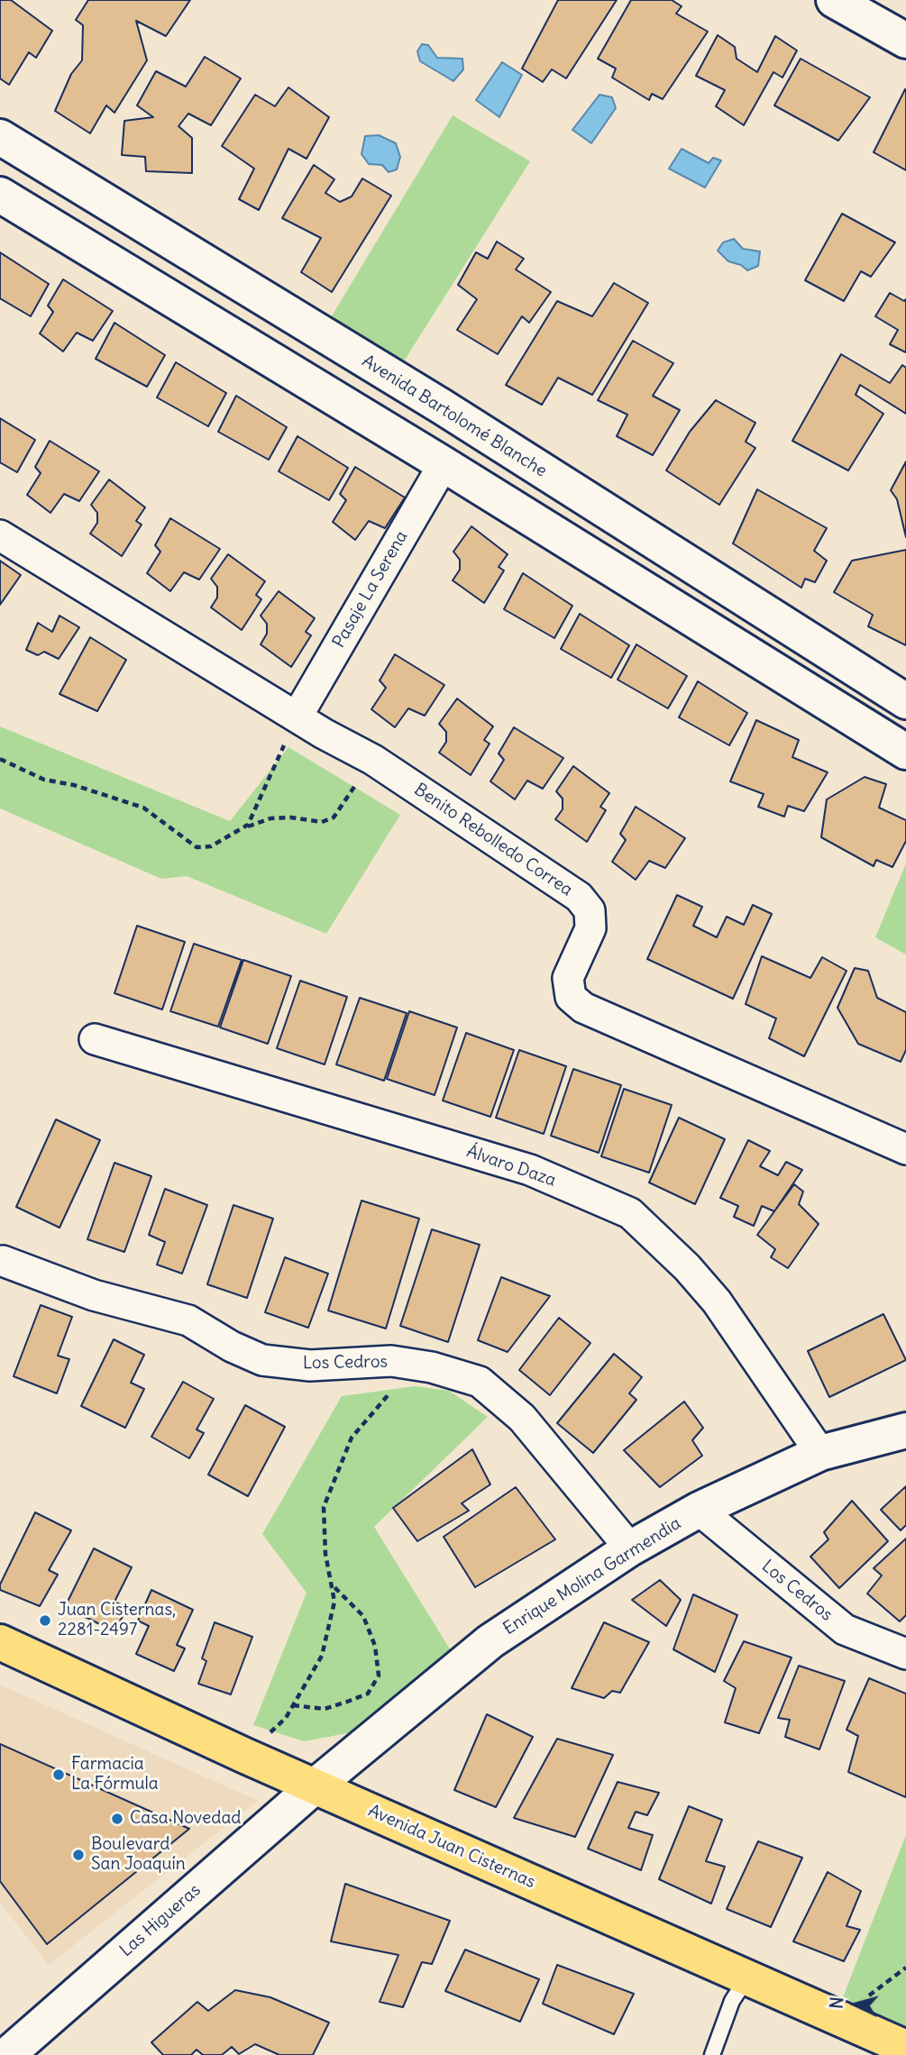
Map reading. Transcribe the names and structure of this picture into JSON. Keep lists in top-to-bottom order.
{
  "streets": {
    "main road": ["Avenida Juan Cisternas"],
    "street": [
      "Avenida Bartolomé Blanche",
      "Pasaje La Serena",
      "Benito Rebolledo Correa",
      "Álvaro Daza",
      "Los Cedros",
      "Enrique Molina Garmendia",
      "Las Higueras"
    ]
  },
  "crossings": [
    ["Pasaje La Serena", "Benito Rebolledo Correa"],
    ["Álvaro Daza", "Enrique Molina Garmendia"],
    ["Los Cedros", "Enrique Molina Garmendia"],
    ["Enrique Molina Garmendia", "Avenida Juan Cisternas"],
    ["Enrique Molina Garmendia", "Las Higueras"],
    ["Avenida Juan Cisternas", "Las Higueras"]
  ],
  "places": [
    "Juan Cisternas, 2281-2497",
    "Farmacia La Fórmula",
    "Casa Novedad",
    "Boulevard San Joaquín"
  ],
  "north": "left"
}
